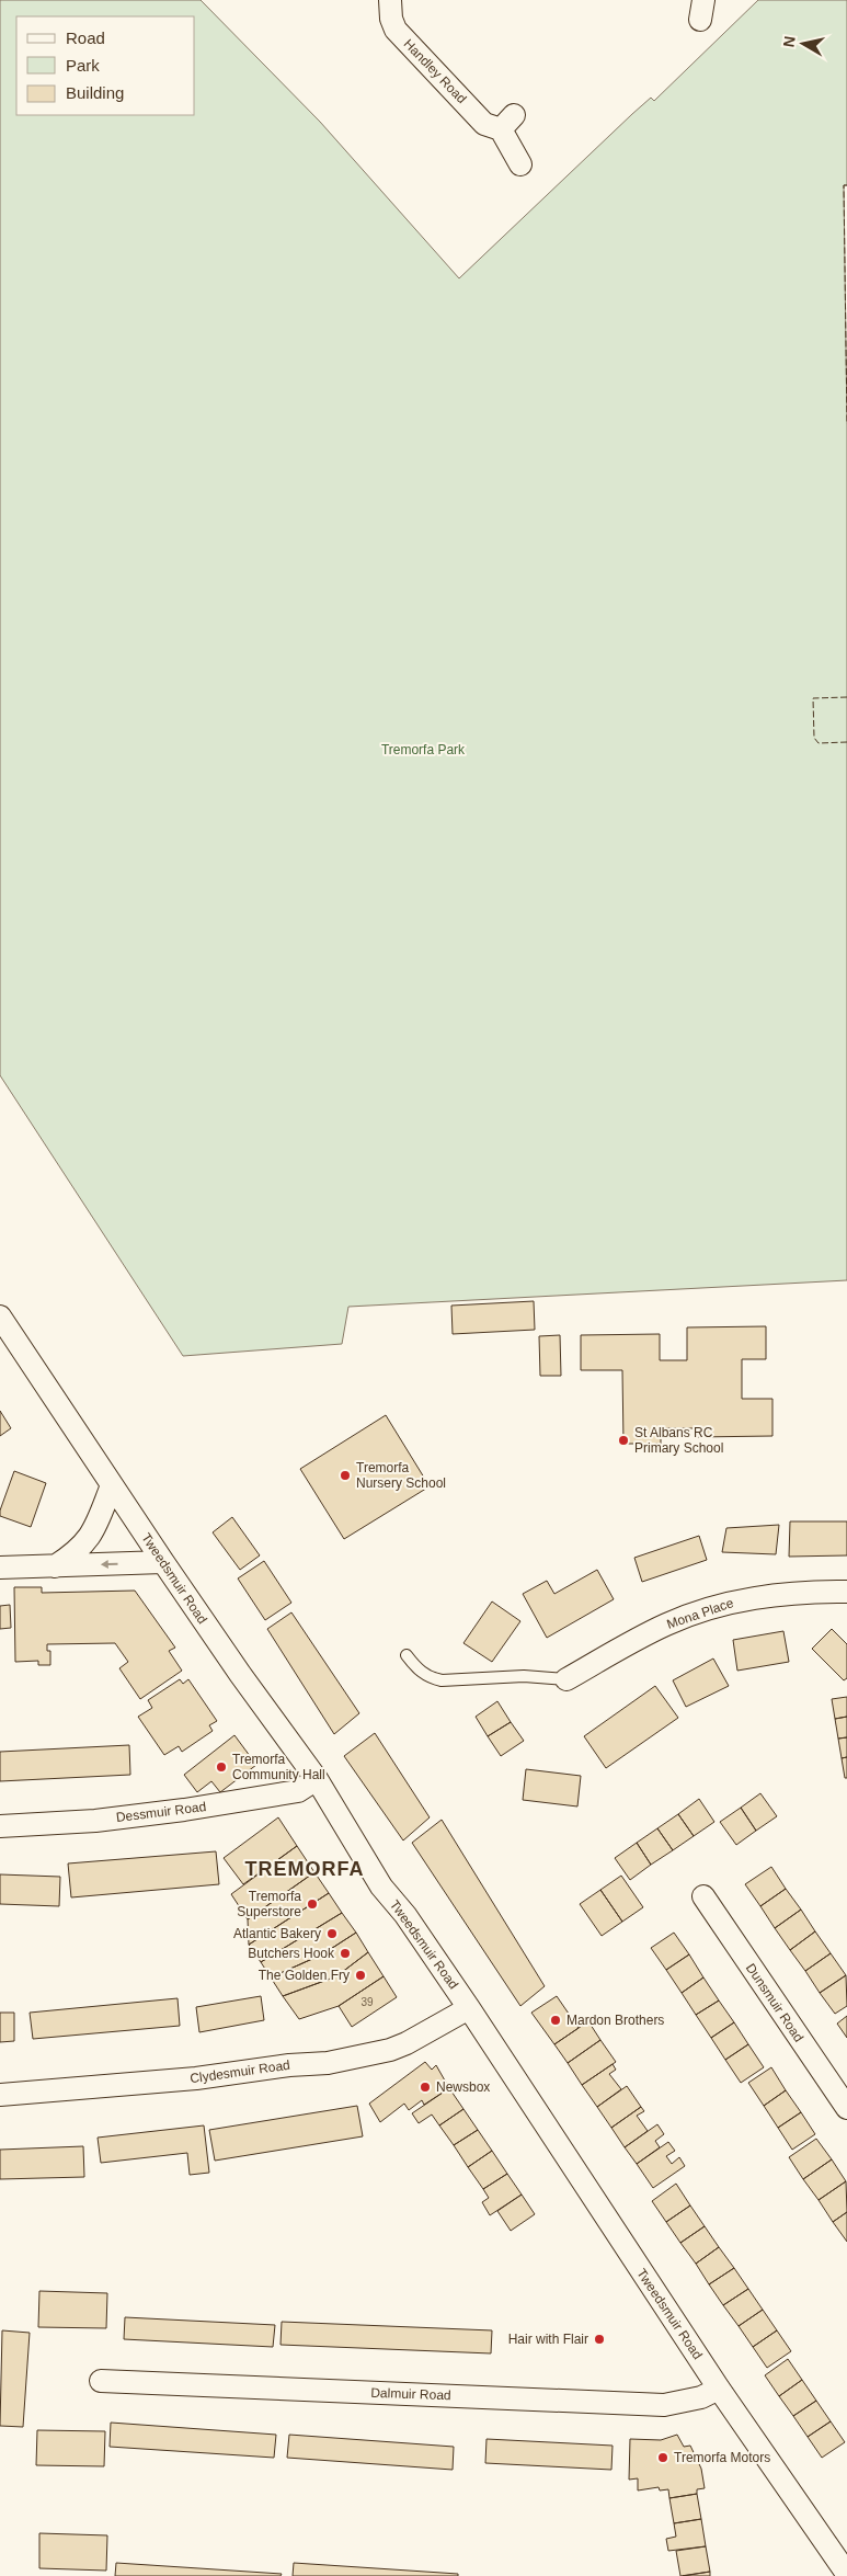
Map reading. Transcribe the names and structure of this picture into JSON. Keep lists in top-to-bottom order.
{
  "streets": {
    "street": [
      "Handley Road",
      "Tweedsmuir Road",
      "Mona Place",
      "Dessmuir Road",
      "Dunsmuir Road",
      "Clydesmuir Road",
      "Dalmuir Road"
    ]
  },
  "crossings": [
    ["Tweedsmuir Road", "Dessmuir Road"],
    ["Tweedsmuir Road", "Clydesmuir Road"],
    ["Tweedsmuir Road", "Dalmuir Road"]
  ],
  "districts": ["TREMORFA"],
  "parks": ["Tremorfa Park"],
  "places": [
    "St Albans RC Primary School",
    "Tremorfa Nursery School",
    "Tremorfa Community Hall",
    "Tremorfa Superstore",
    "Atlantic Bakery",
    "Butchers Hook",
    "The Golden Fry",
    "Mardon Brothers",
    "Newsbox",
    "Hair with Flair",
    "Tremorfa Motors"
  ],
  "house_numbers": ["39"],
  "legend": ["Road", "Park", "Building"],
  "north": "left"
}
